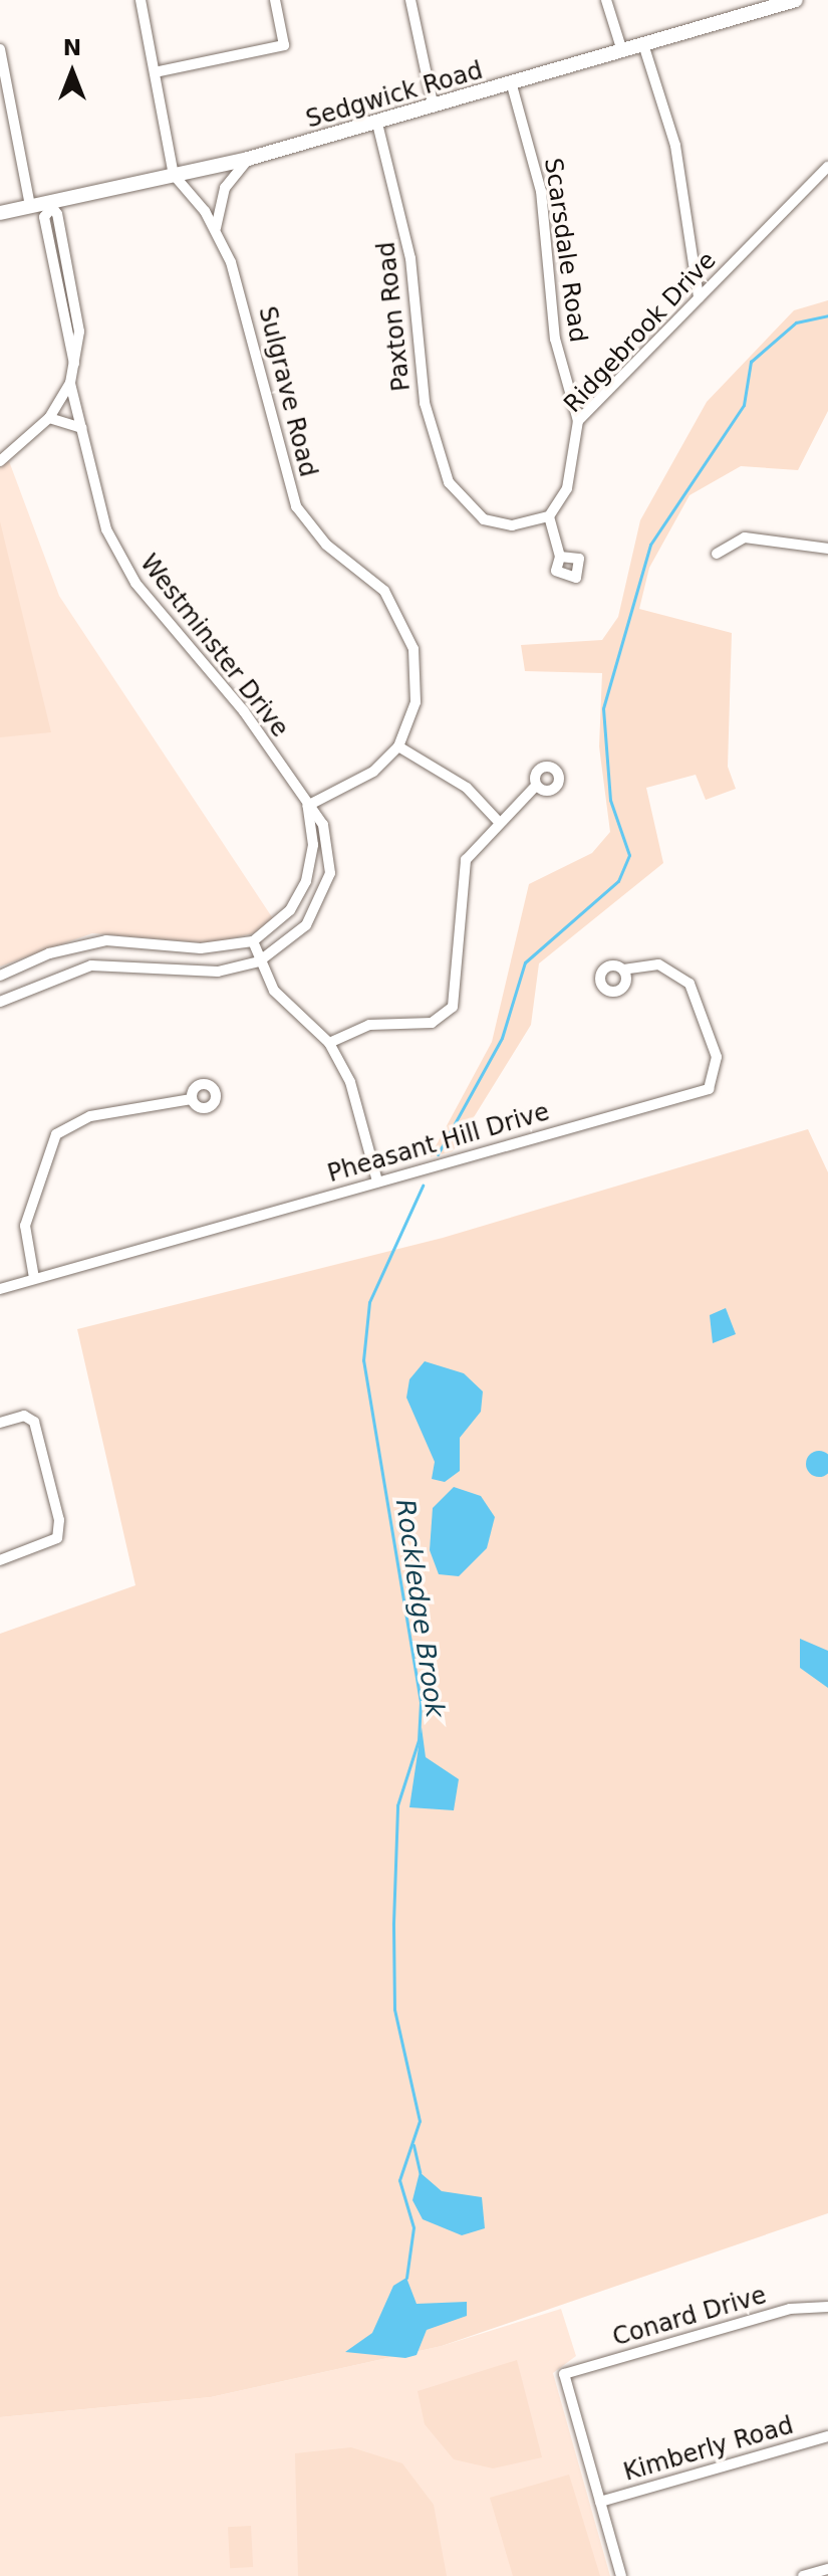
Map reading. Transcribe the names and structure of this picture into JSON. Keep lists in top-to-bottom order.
{
  "streets": {
    "main road": ["Sedgwick Road"],
    "street": [
      "Scarsdale Road",
      "Paxton Road",
      "Ridgebrook Drive",
      "Sulgrave Road",
      "Westminster Drive",
      "Pheasant Hill Drive",
      "Conard Drive",
      "Kimberly Road"
    ]
  },
  "crossings": [
    ["Sedgwick Road", "Scarsdale Road"],
    ["Sedgwick Road", "Paxton Road"],
    ["Sedgwick Road", "Sulgrave Road"],
    ["Sedgwick Road", "Westminster Drive"],
    ["Scarsdale Road", "Ridgebrook Drive"],
    ["Paxton Road", "Ridgebrook Drive"],
    ["Sulgrave Road", "Westminster Drive"],
    ["Conard Drive", "Kimberly Road"]
  ],
  "water": ["Rockledge Brook"],
  "north": "top"
}
